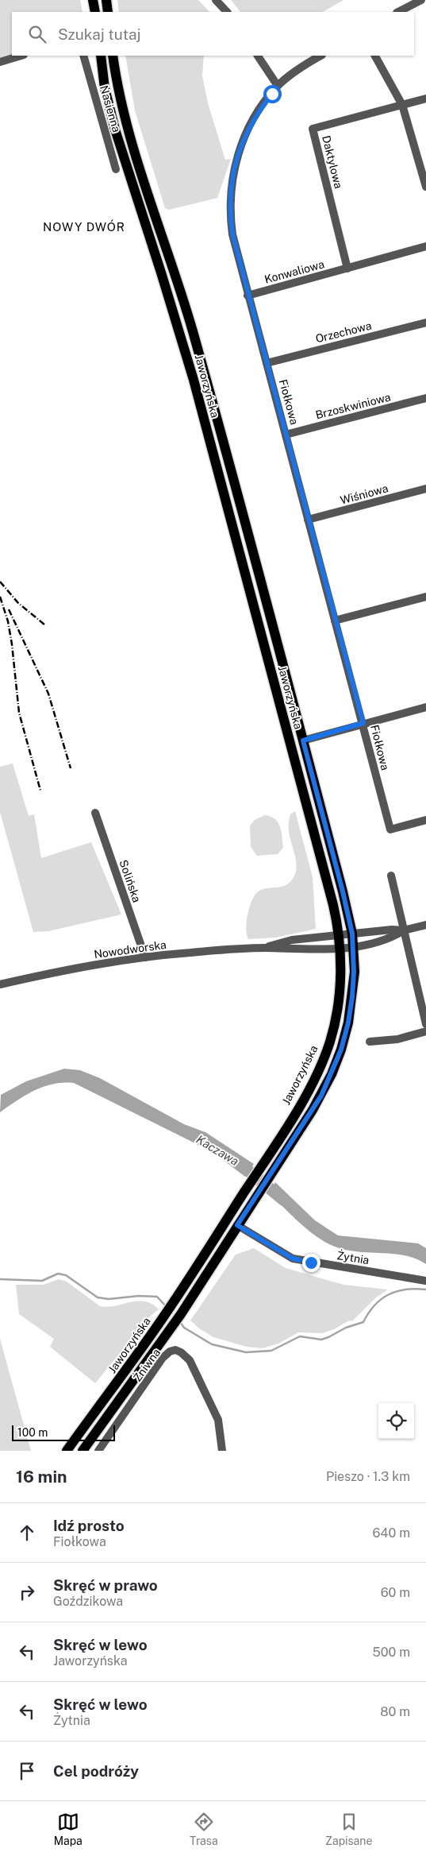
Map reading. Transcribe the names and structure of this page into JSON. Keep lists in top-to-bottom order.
{
  "streets": {
    "main road": ["Jaworzyńska"],
    "street": [
      "Nasienna",
      "Daktylowa",
      "Konwaliowa",
      "Orzechowa",
      "Fiołkowa",
      "Brzoskwiniowa",
      "Wiśniowa",
      "Solińska",
      "Nowodworska",
      "Żytnia",
      "Żniwna"
    ]
  },
  "crossings": [
    ["Daktylowa", "Konwaliowa"],
    ["Konwaliowa", "Fiołkowa"],
    ["Orzechowa", "Fiołkowa"],
    ["Jaworzyńska", "Nowodworska"],
    ["Jaworzyńska", "Żytnia"],
    ["Fiołkowa", "Brzoskwiniowa"],
    ["Fiołkowa", "Wiśniowa"],
    ["Solińska", "Nowodworska"]
  ],
  "districts": ["NOWY DWÓR"],
  "water": ["Kaczawa"],
  "scale_bar": "100 m",
  "page": {
    "search": "Szukaj tutaj",
    "scale": "100 m",
    "heading": ["16 min", "Pieszo · 1.3 km"],
    "list": [
      ["Idź prosto", "Fiołkowa", "640 m"],
      ["Skręć w prawo", "Goździkowa", "60 m"],
      ["Skręć w lewo", "Jaworzyńska", "500 m"],
      ["Skręć w lewo", "Żytnia", "80 m"],
      "Cel podróży"
    ],
    "nav": ["Mapa", "Trasa", "Zapisane"]
  }
}
